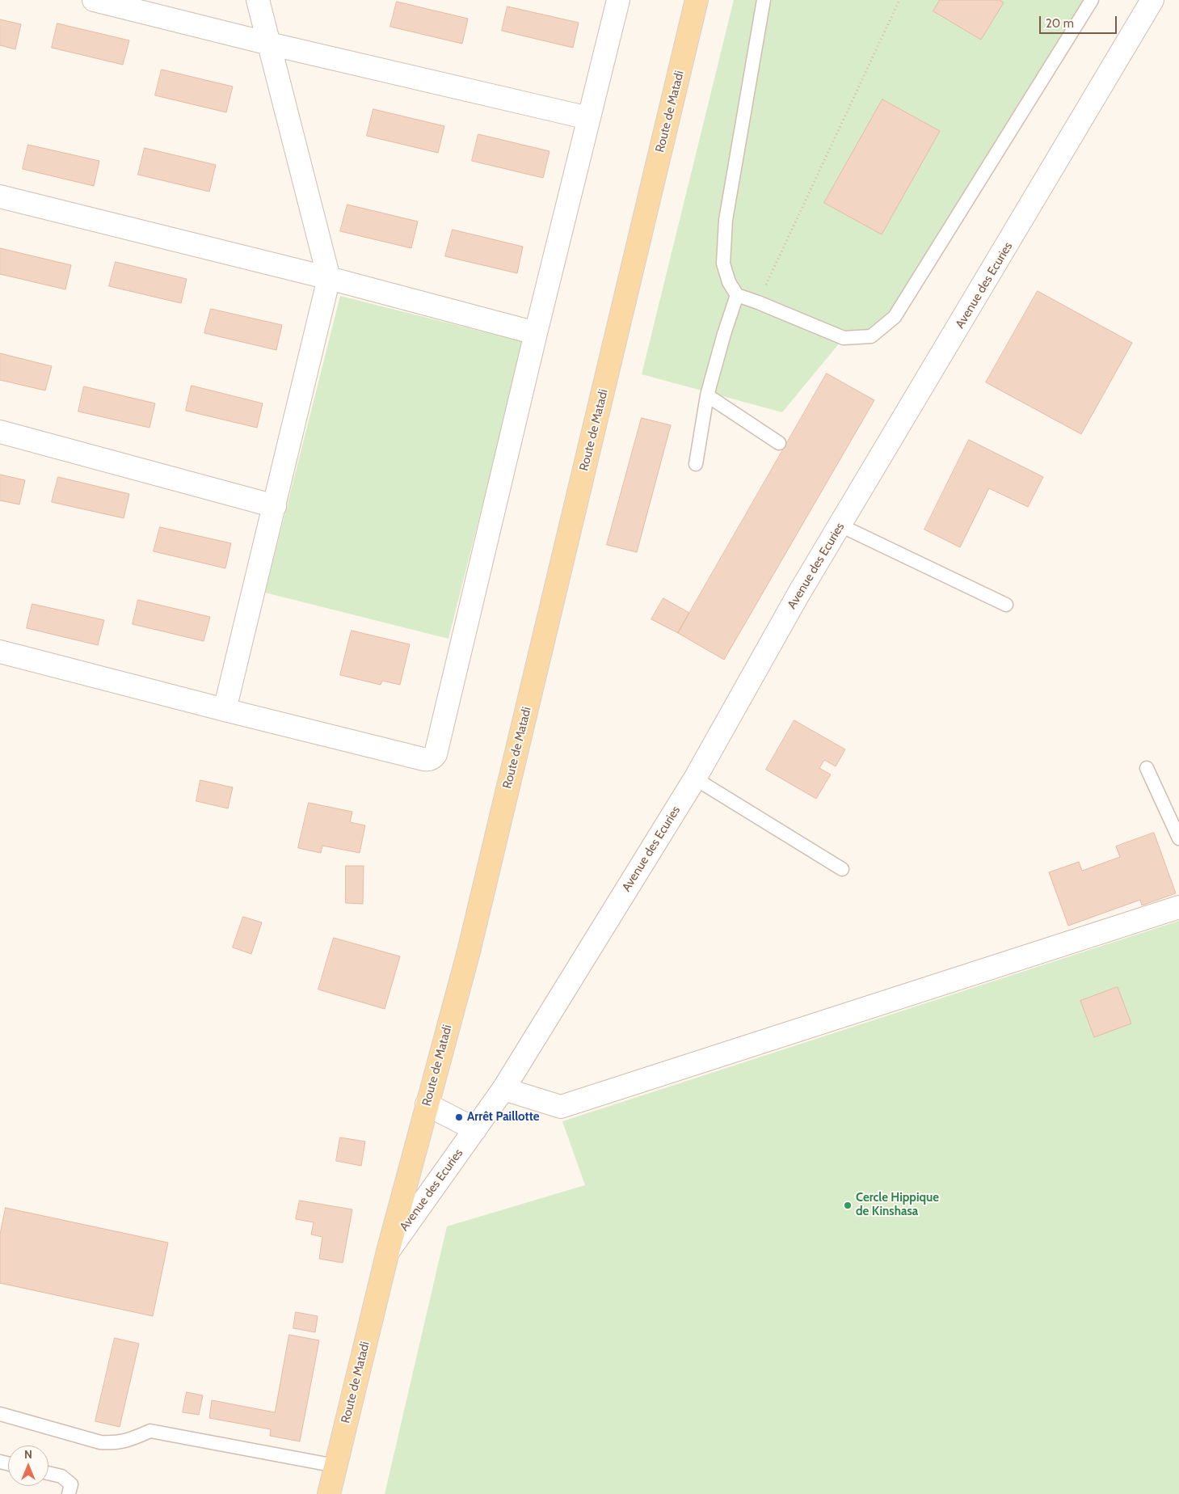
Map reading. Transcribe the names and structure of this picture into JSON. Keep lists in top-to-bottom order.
{
  "streets": {
    "main road": ["Route de Matadi"],
    "street": ["Avenue des Ecuries"]
  },
  "crossings": [
    ["Route de Matadi", "Avenue des Ecuries"]
  ],
  "places": ["Arrêt Paillotte", "Cercle Hippique de Kinshasa"],
  "scale_bar": "20 m",
  "north": "top"
}
